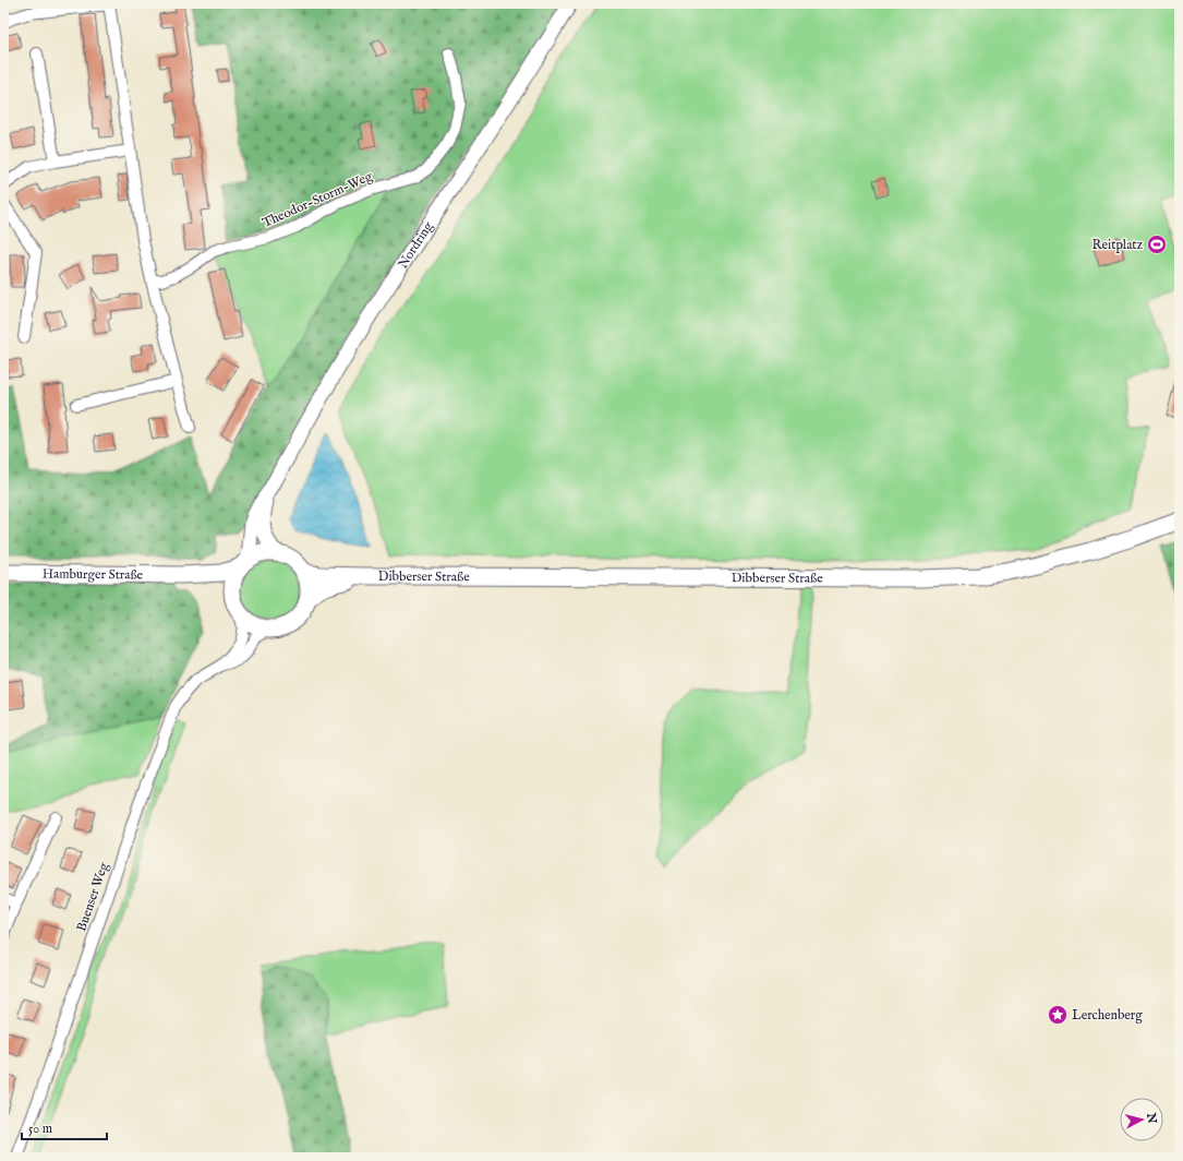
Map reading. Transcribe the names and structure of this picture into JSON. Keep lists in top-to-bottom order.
{
  "streets": {
    "main road": ["Hamburger Straße", "Dibberser Straße"],
    "street": ["Theodor-Storm-Weg", "Nordring", "Buenser Weg"]
  },
  "crossings": [
    ["Nordring", "Hamburger Straße"],
    ["Nordring", "Dibberser Straße"],
    ["Nordring", "Buenser Weg"],
    ["Hamburger Straße", "Dibberser Straße"],
    ["Hamburger Straße", "Buenser Weg"],
    ["Dibberser Straße", "Buenser Weg"]
  ],
  "places": {
    "sports": ["Reitplatz"],
    "place": ["Lerchenberg"]
  },
  "scale_bar": "50 m",
  "north": "right"
}
